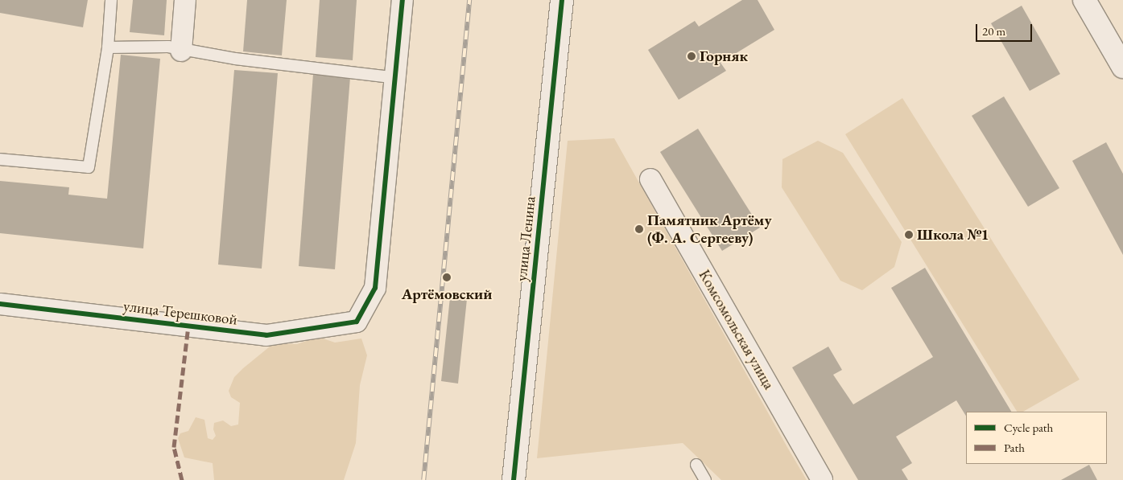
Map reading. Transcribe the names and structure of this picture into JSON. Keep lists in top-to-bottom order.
{
  "streets": {
    "street": ["улица Ленина", "улица Терешковой", "Комсомольская улица"]
  },
  "places": [
    "Горняк",
    "Памятник Артёму (Ф. А. Сергееву)",
    "Школа №1",
    "Артёмовский"
  ],
  "legend": ["Cycle path", "Path"],
  "scale_bar": "20 m"
}
